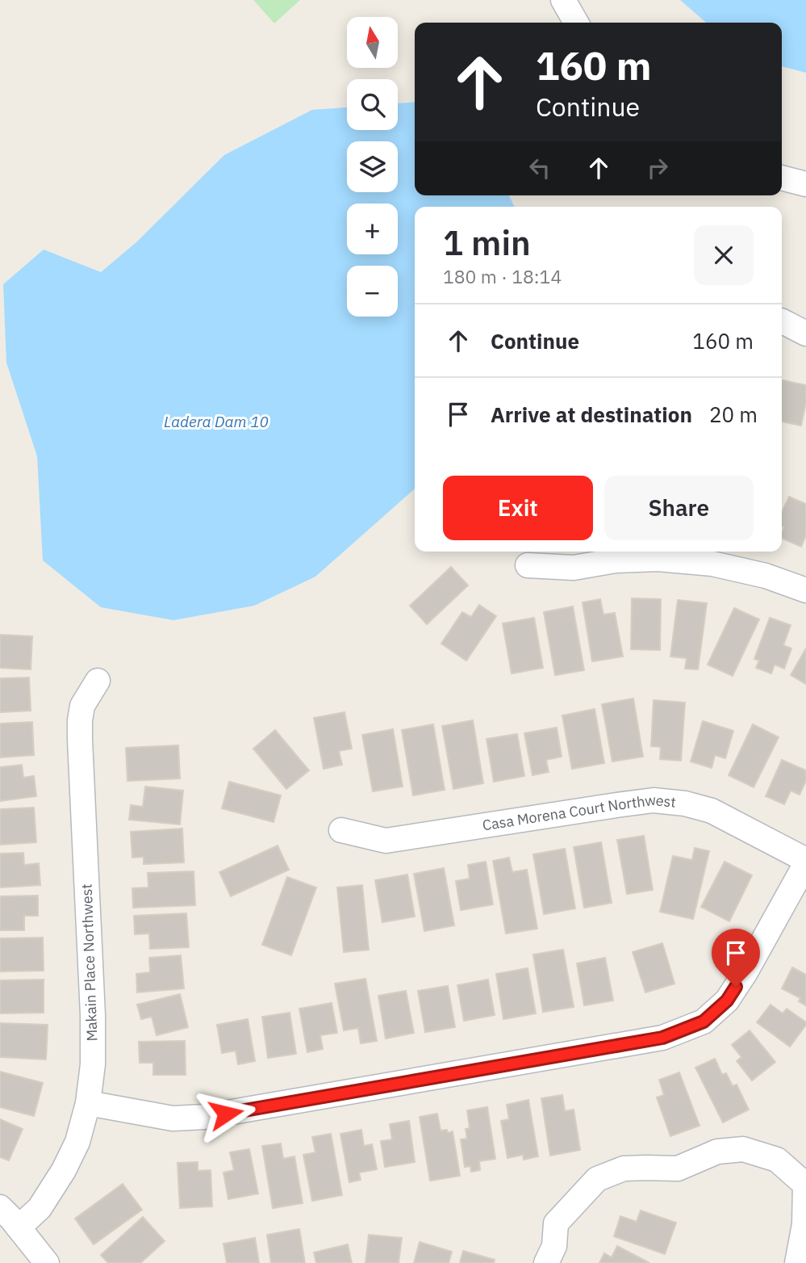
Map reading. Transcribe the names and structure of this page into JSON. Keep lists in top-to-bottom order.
{
  "streets": {
    "street": ["Casa Morena Court Northwest", "Makain Place Northwest"]
  },
  "water": ["Ladera Dam 10"],
  "north": "top",
  "page": {
    "map_buttons": ["+", "−"],
    "turn": ["160 m", "Continue"],
    "heading": ["1 min", "180 m · 18:14"],
    "list": [
      {
        "name": "Continue",
        "value": "160 m"
      },
      {
        "name": "Arrive at destination",
        "value": "20 m"
      }
    ],
    "buttons": ["Exit", "Share"]
  }
}
